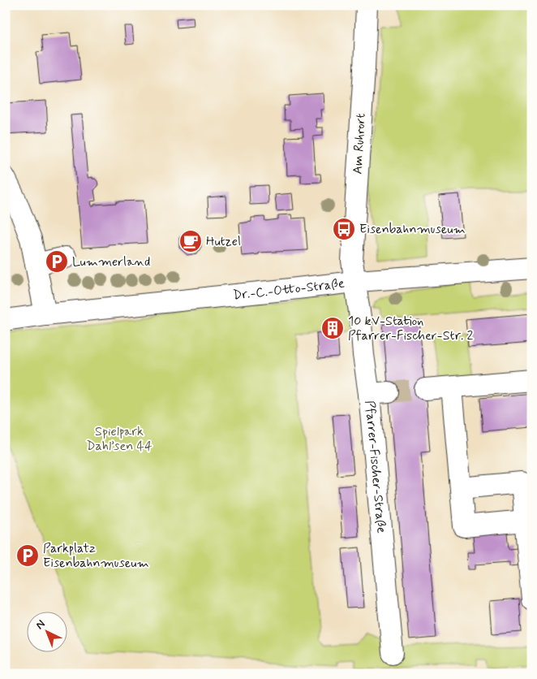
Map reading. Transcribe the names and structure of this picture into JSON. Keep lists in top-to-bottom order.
{
  "streets": {
    "street": ["Am Ruhrort", "Dr.-C.-Otto-Straße", "Pfarrer-Fischer-Straße"]
  },
  "crossings": [
    ["Am Ruhrort", "Dr.-C.-Otto-Straße"],
    ["Am Ruhrort", "Pfarrer-Fischer-Straße"],
    ["Dr.-C.-Otto-Straße", "Pfarrer-Fischer-Straße"]
  ],
  "parks": ["Spielpark Dahl’sen 44"],
  "places": {
    "bus stop": ["Eisenbahnmuseum"],
    "cafe": ["Hutzel"],
    "parking": ["Lummerland", "Parkplatz Eisenbahnmuseum"],
    "building": ["10 kV-Station Pfarrer-Fischer-Str. 2"]
  },
  "north": "top left"
}
